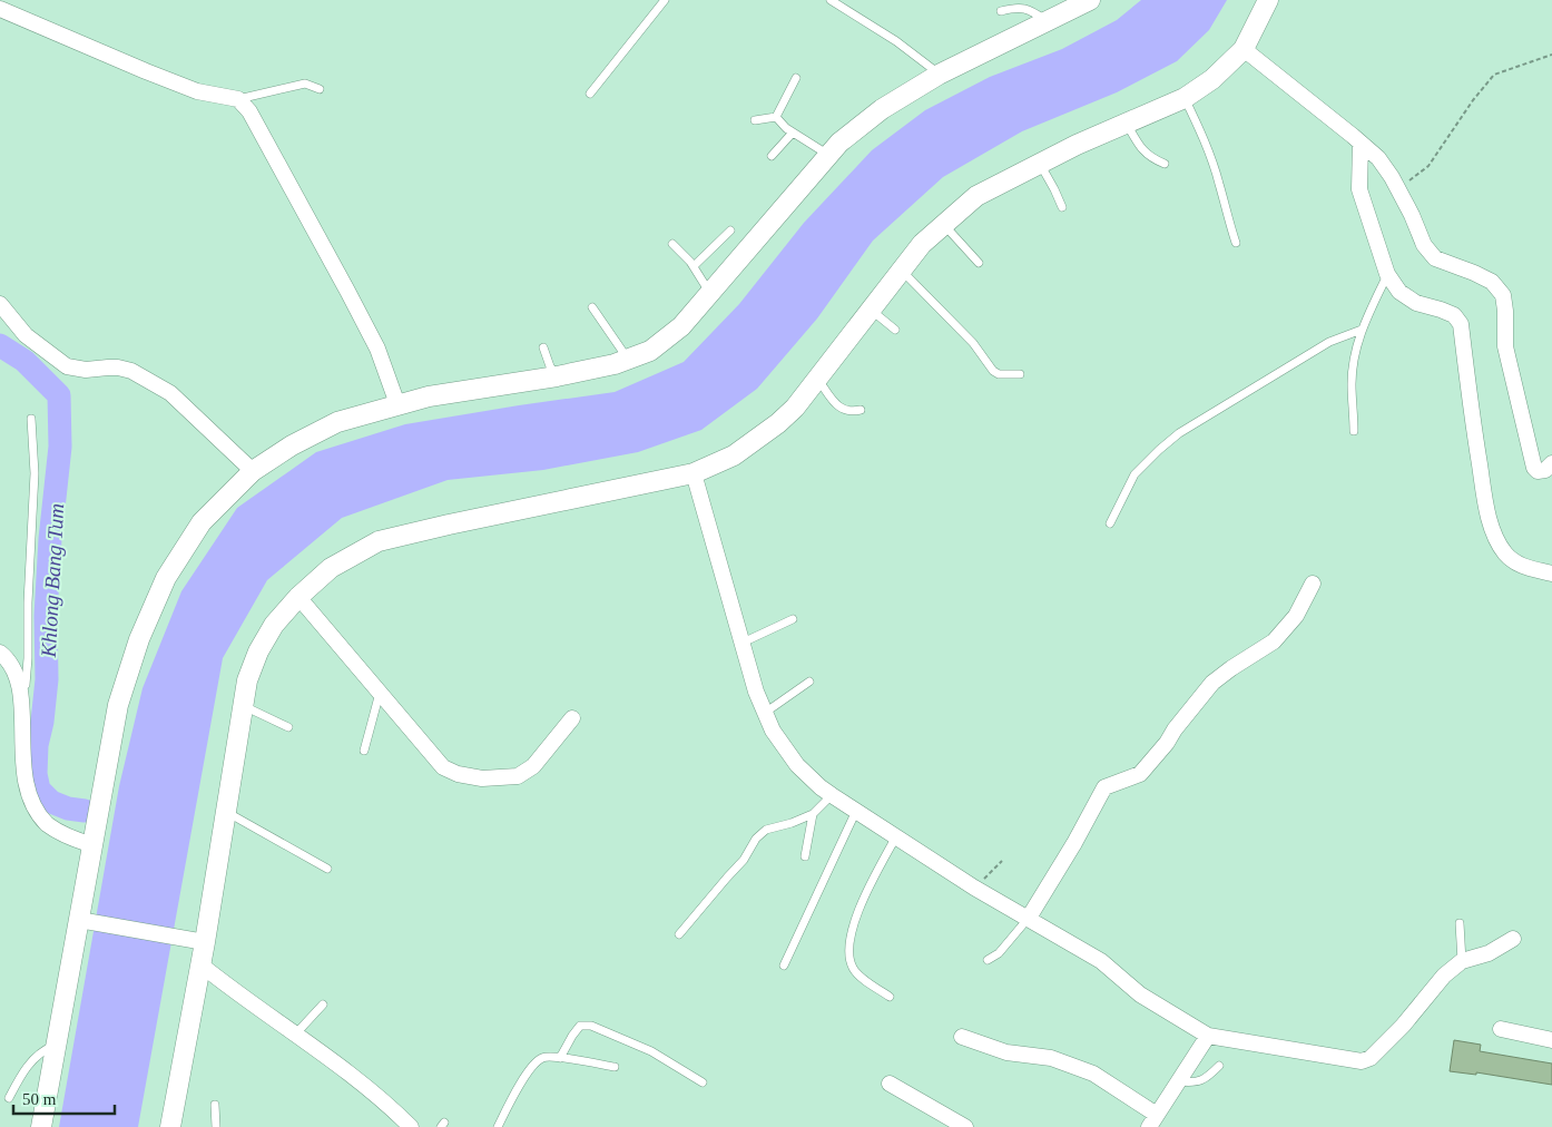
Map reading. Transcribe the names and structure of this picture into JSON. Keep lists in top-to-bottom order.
{
  "water": ["Khlong Bang Tum"],
  "scale_bar": "50 m"
}
